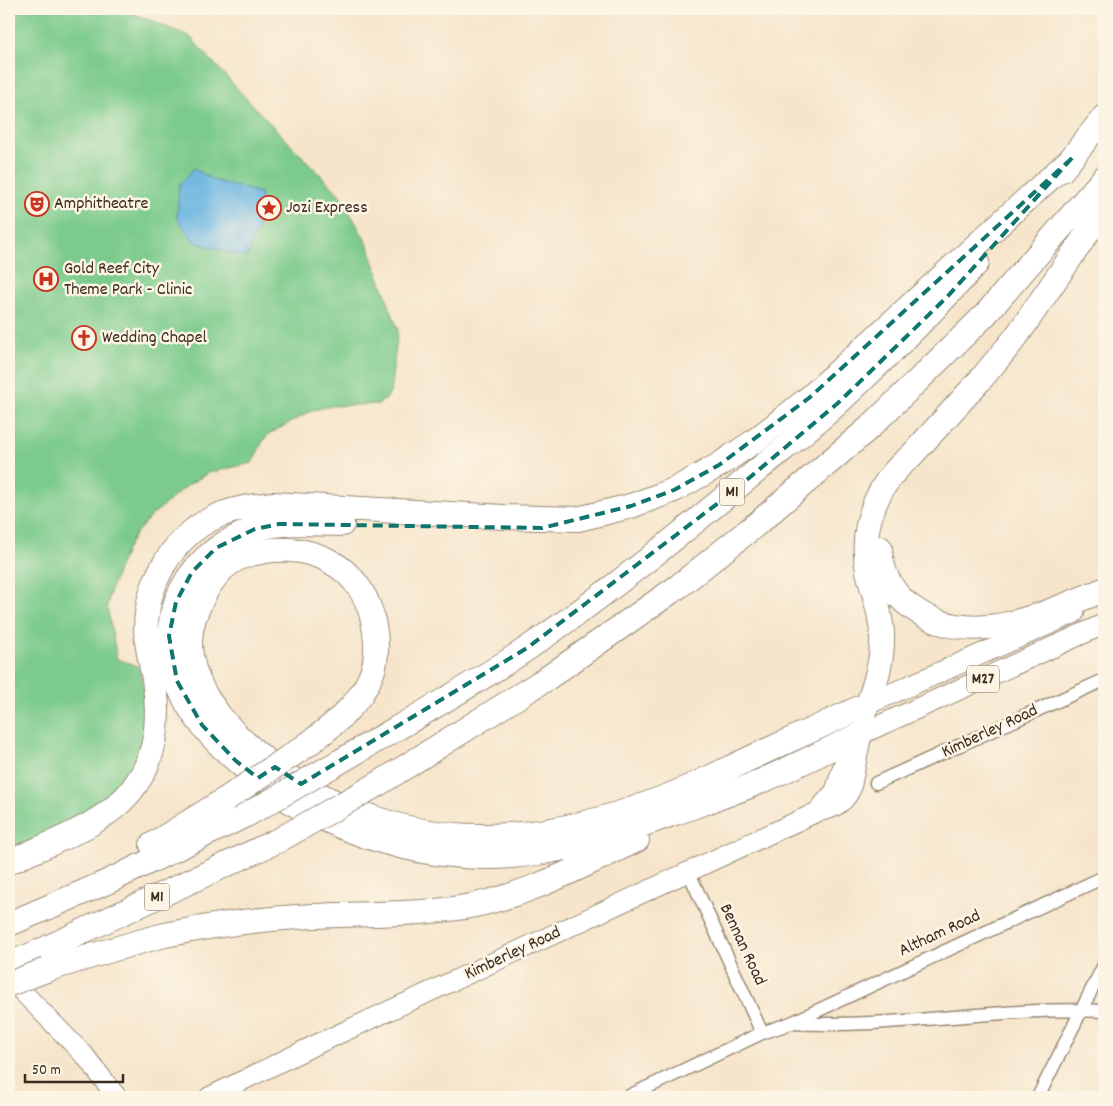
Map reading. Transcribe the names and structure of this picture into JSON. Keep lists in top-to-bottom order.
{
  "streets": {
    "highway": ["M1"],
    "main road": ["M27"],
    "street": ["Kimberley Road", "Altham Road", "Bennan Road"]
  },
  "crossings": [
    ["M27", "Kimberley Road"],
    ["Kimberley Road", "Bennan Road"],
    ["Altham Road", "Bennan Road"]
  ],
  "places": {
    "theatre": ["Amphitheatre"],
    "place": ["Jozi Express"],
    "hospital": ["Gold Reef City Theme Park - Clinic"],
    "church": ["Wedding Chapel"]
  },
  "scale_bar": "50 m"
}
